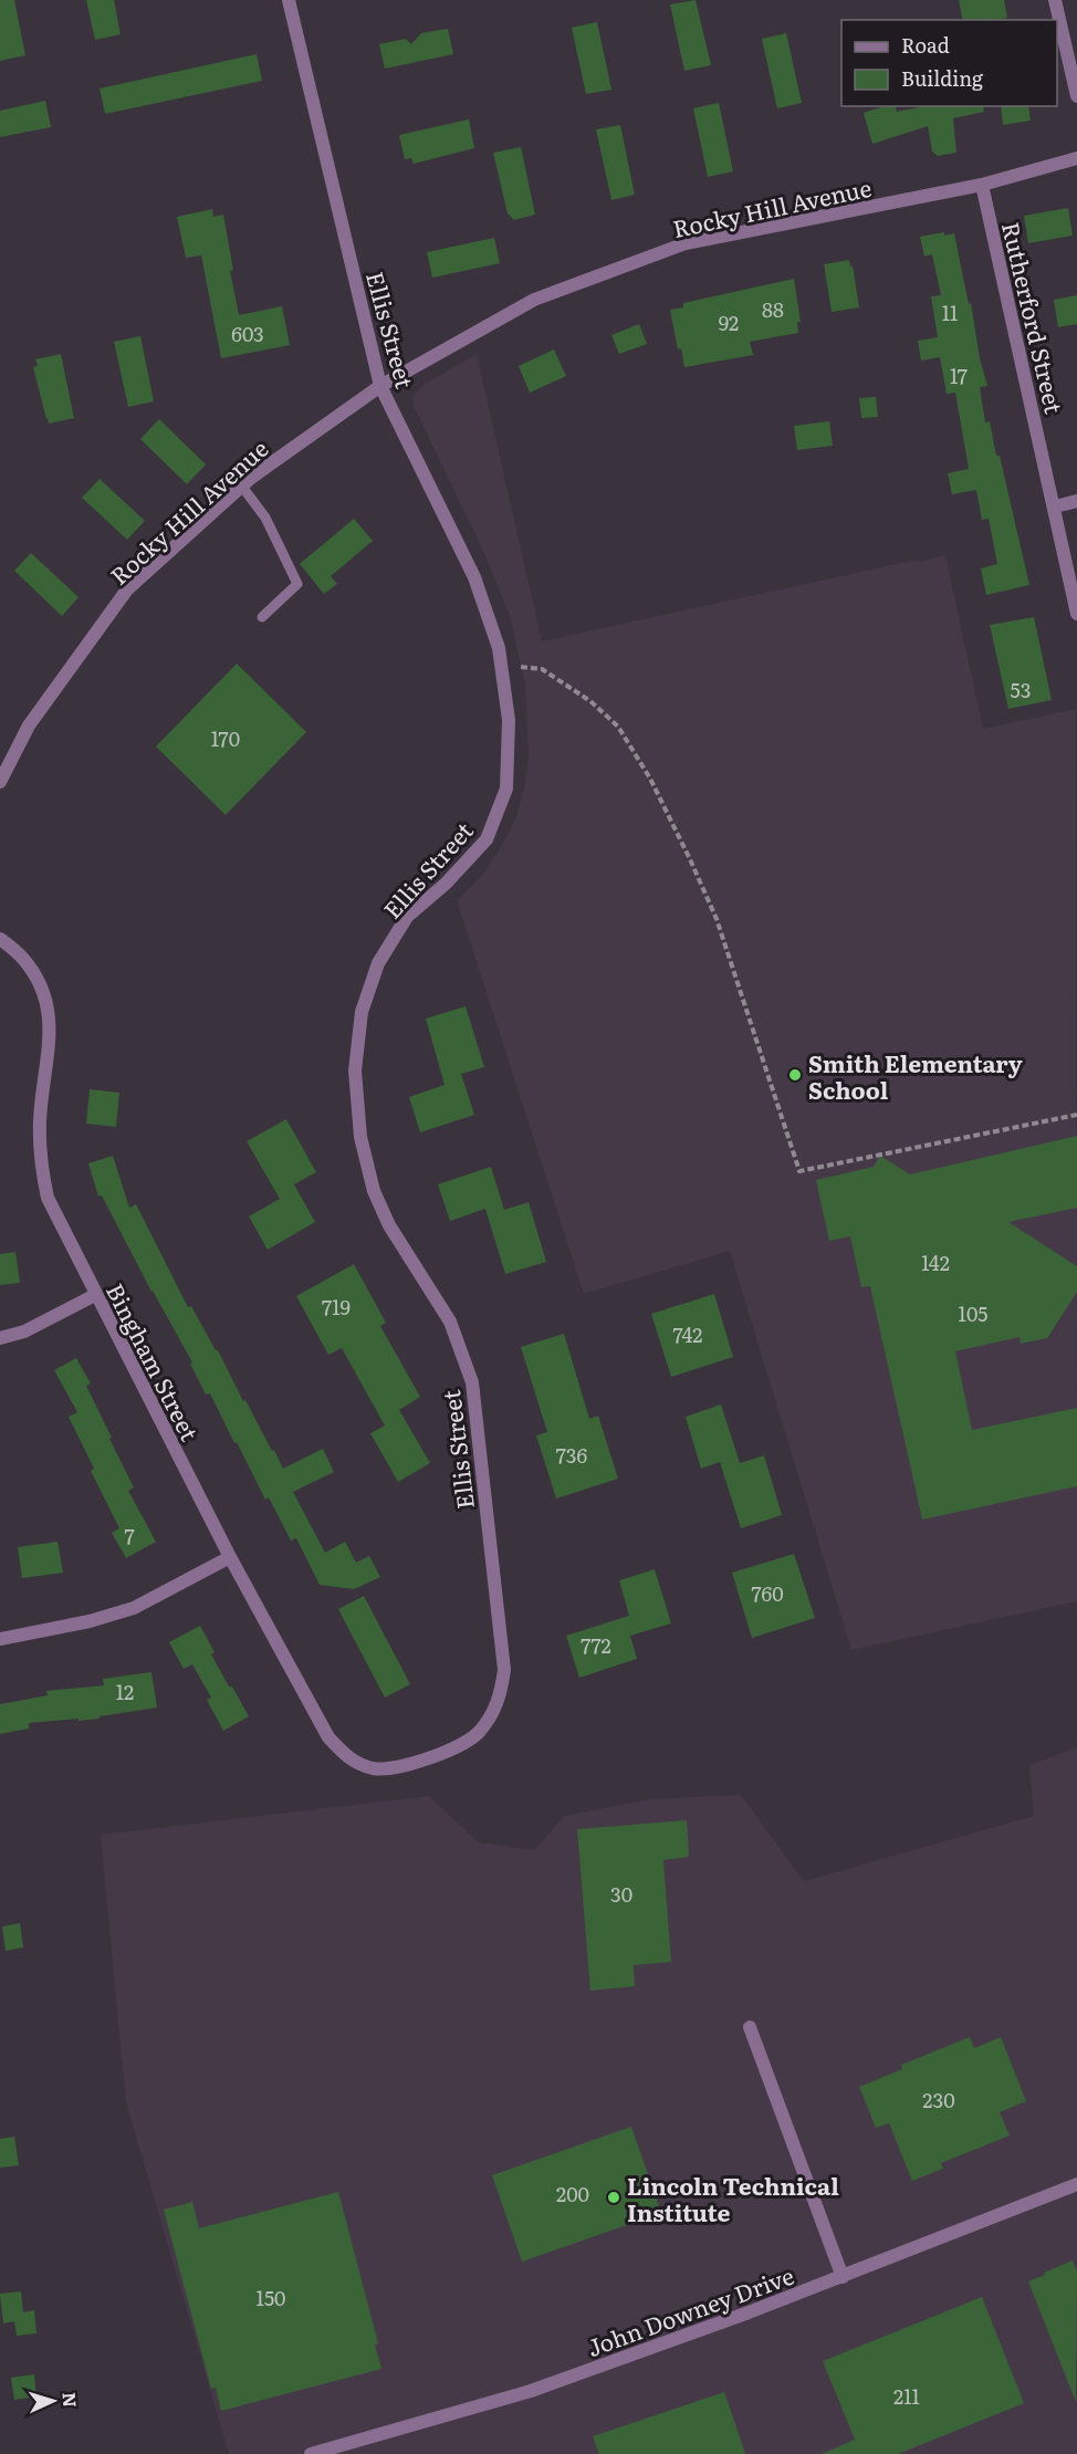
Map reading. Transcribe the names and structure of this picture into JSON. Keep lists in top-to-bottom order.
{
  "streets": {
    "street": [
      "Rocky Hill Avenue",
      "Rutherford Street",
      "Ellis Street",
      "Bingham Street",
      "John Downey Drive"
    ]
  },
  "crossings": [
    ["Rocky Hill Avenue", "Rutherford Street"],
    ["Rocky Hill Avenue", "Ellis Street"],
    ["Ellis Street", "Bingham Street"]
  ],
  "places": ["Smith Elementary School", "Lincoln Technical Institute"],
  "house_numbers": [
    "88",
    "11",
    "92",
    "603",
    "17",
    "53",
    "170",
    "142",
    "719",
    "105",
    "742",
    "736",
    "7",
    "760",
    "772",
    "12",
    "30",
    "230",
    "200",
    "150",
    "211"
  ],
  "legend": ["Road", "Building"],
  "north": "right"
}
